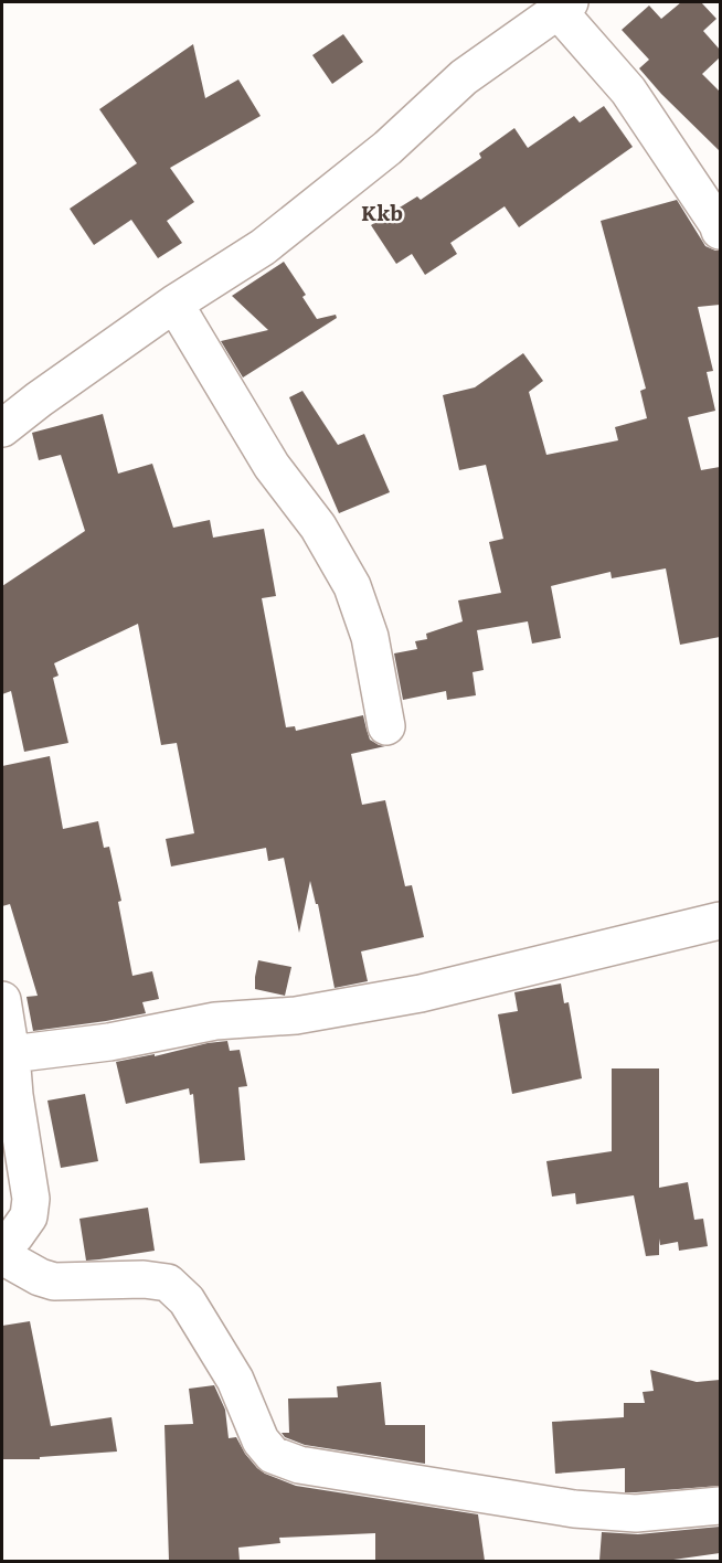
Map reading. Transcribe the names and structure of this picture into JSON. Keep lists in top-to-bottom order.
{
  "districts": ["Kkb"]
}
